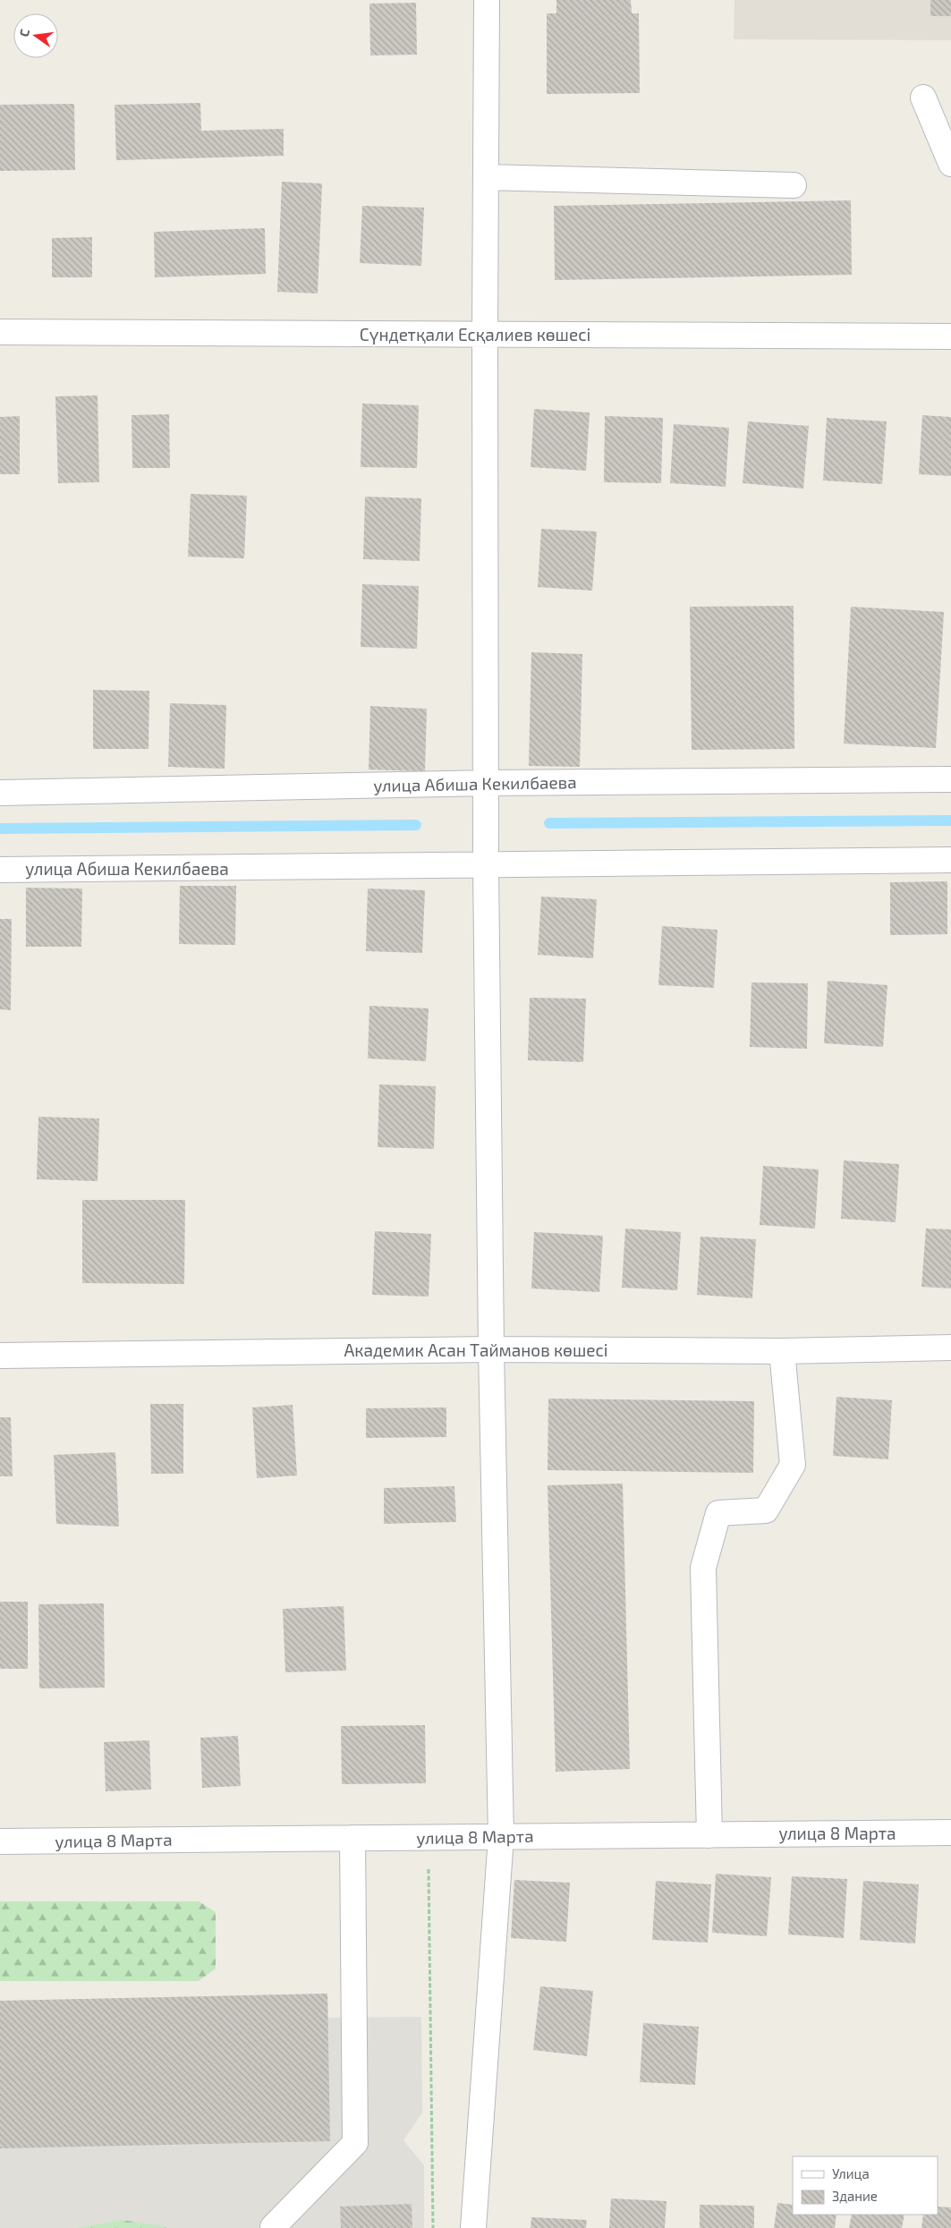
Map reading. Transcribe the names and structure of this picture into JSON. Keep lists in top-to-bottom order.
{
  "streets": {
    "street": [
      "Сүндетқали Есқалиев көшесі",
      "улица Абиша Кекилбаева",
      "Академик Асан Тайманов көшесі",
      "улица 8 Марта"
    ]
  },
  "legend": ["Улица", "Здание"],
  "north": "left"
}
